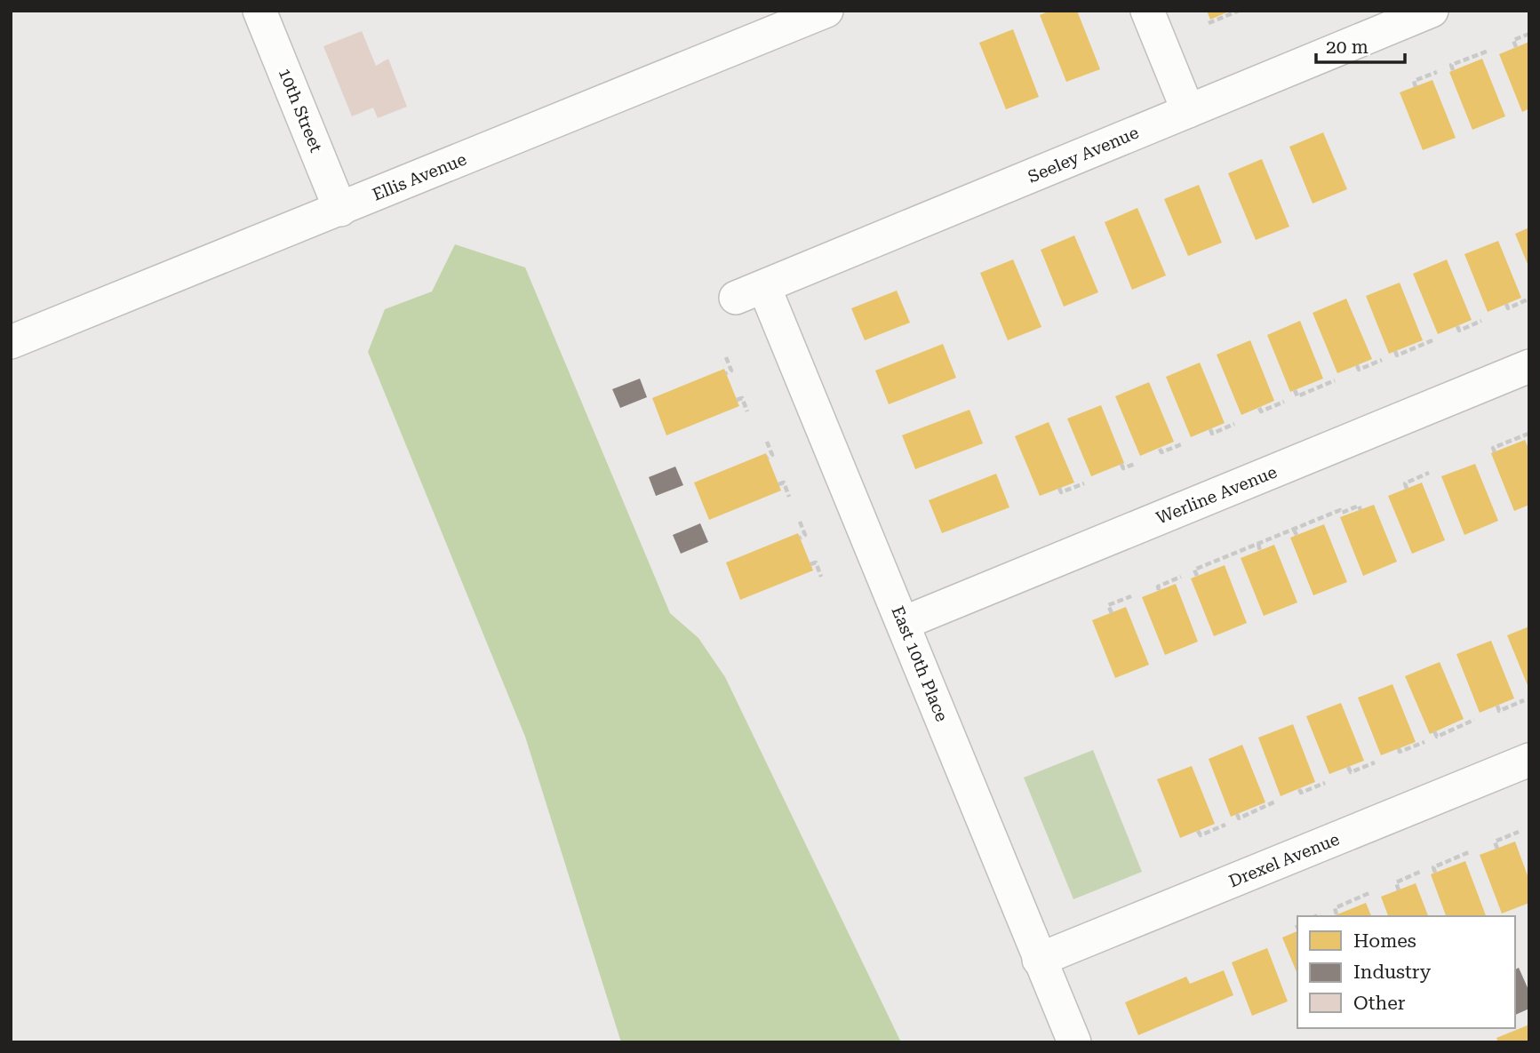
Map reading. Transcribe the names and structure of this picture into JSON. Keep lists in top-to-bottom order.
{
  "streets": {
    "street": [
      "10th Street",
      "Seeley Avenue",
      "Ellis Avenue",
      "Werline Avenue",
      "East 10th Place",
      "Drexel Avenue"
    ]
  },
  "crossings": [
    ["10th Street", "Ellis Avenue"],
    ["Seeley Avenue", "East 10th Place"],
    ["Werline Avenue", "East 10th Place"],
    ["East 10th Place", "Drexel Avenue"]
  ],
  "legend": ["Homes", "Industry", "Other"],
  "scale_bar": "20 m"
}
